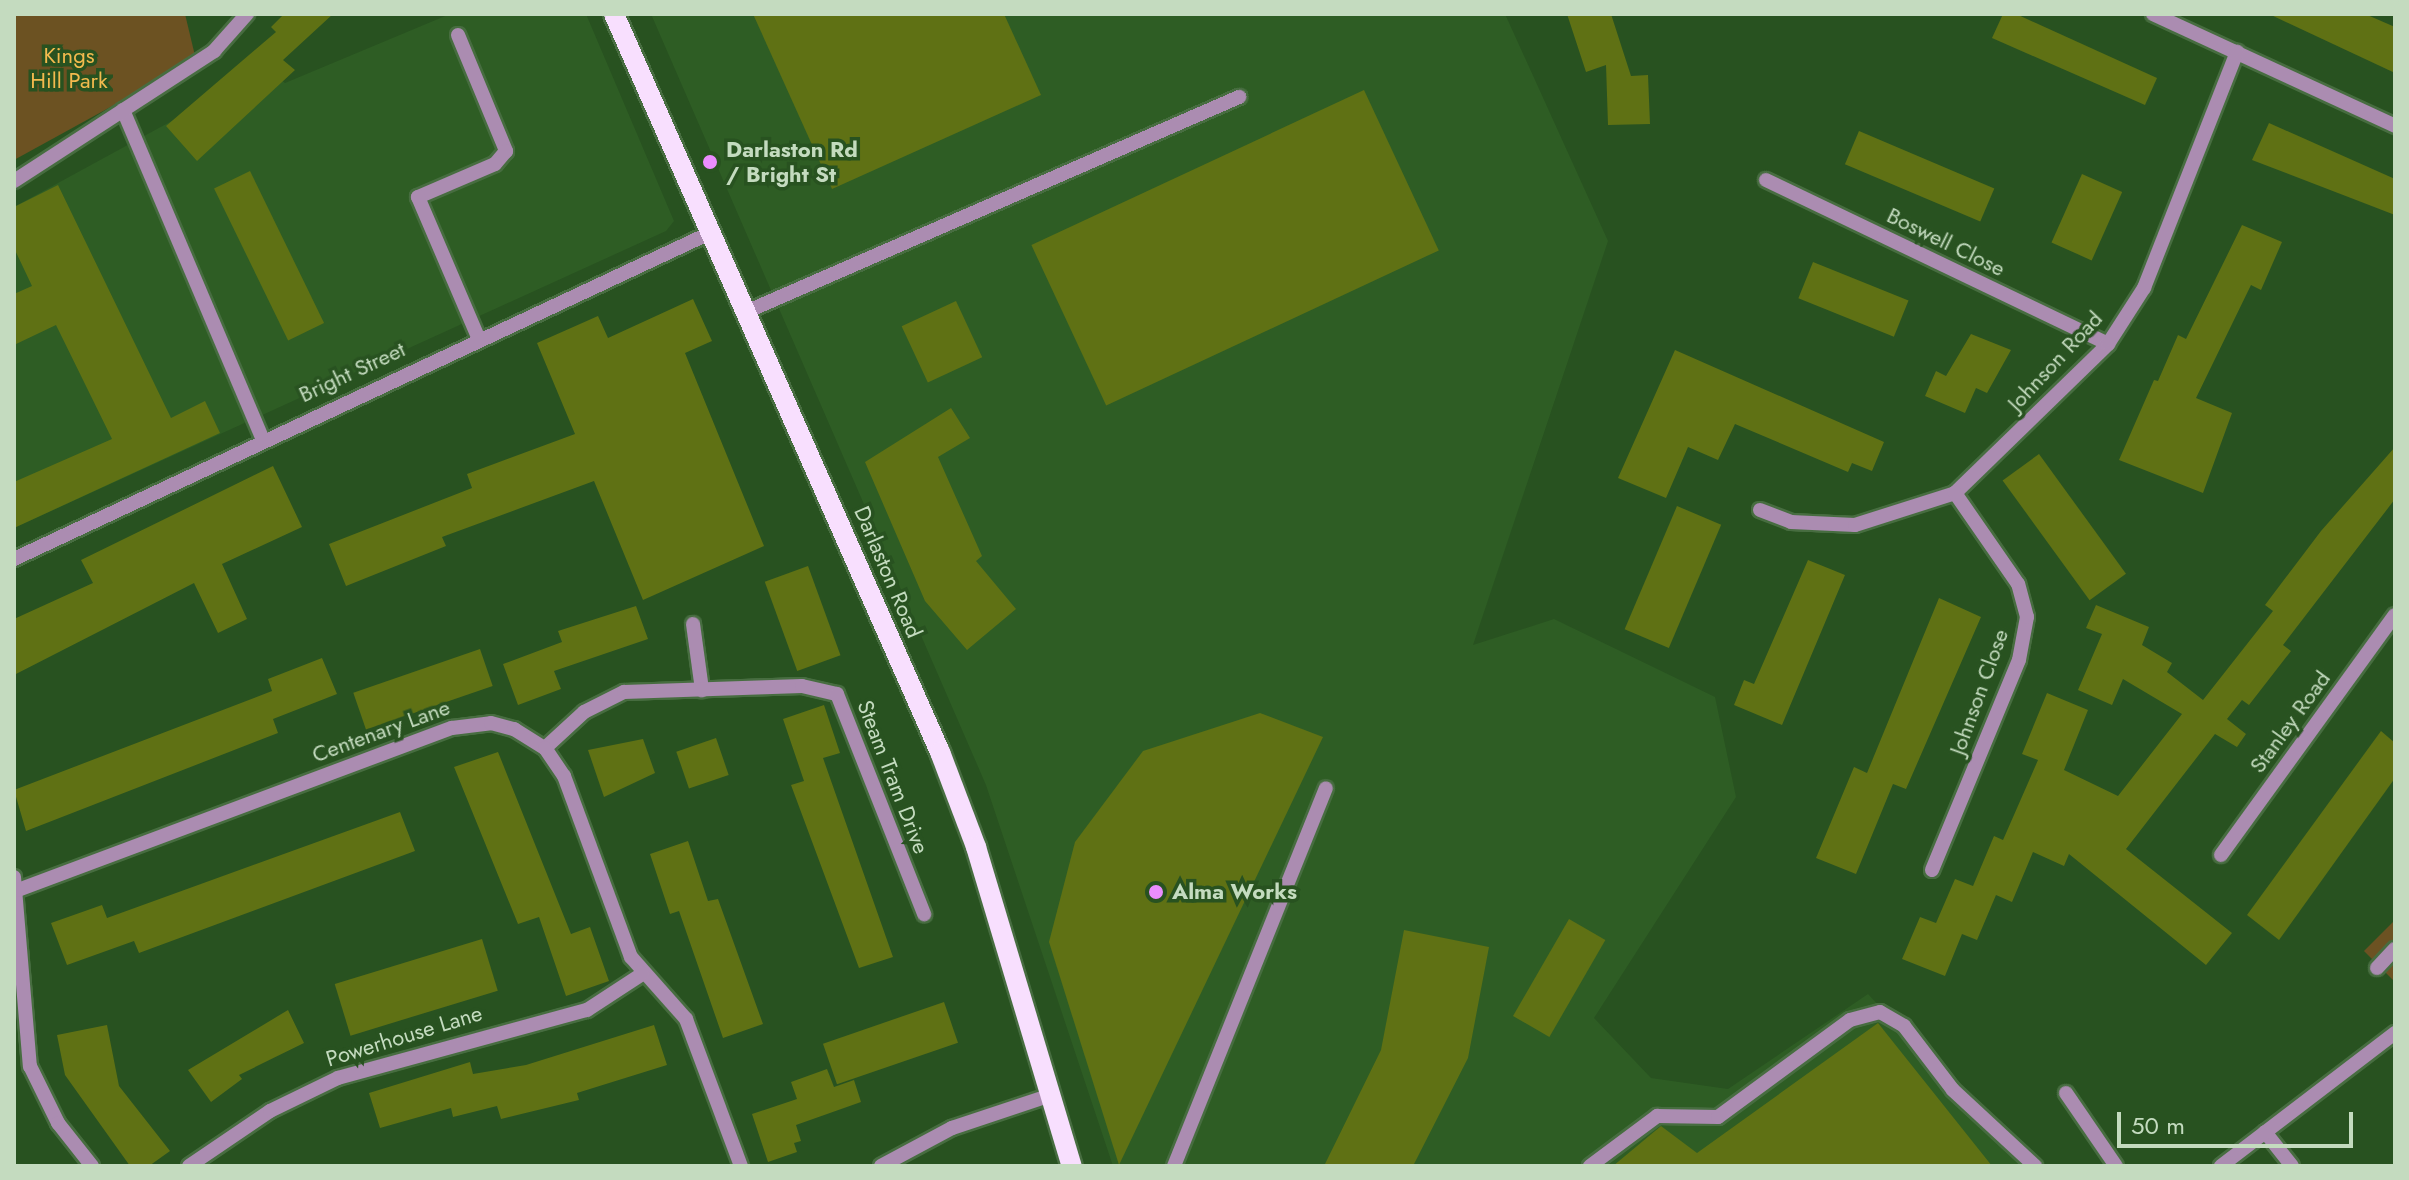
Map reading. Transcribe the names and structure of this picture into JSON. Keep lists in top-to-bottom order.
{
  "streets": {
    "main road": ["Darlaston Road"],
    "street": [
      "Boswell Close",
      "Johnson Road",
      "Bright Street",
      "Johnson Close",
      "Stanley Road",
      "Centenary Lane",
      "Steam Tram Drive",
      "Powerhouse Lane"
    ]
  },
  "crossings": [
    ["Boswell Close", "Johnson Road"],
    ["Johnson Road", "Johnson Close"],
    ["Bright Street", "Darlaston Road"],
    ["Centenary Lane", "Steam Tram Drive"],
    ["Centenary Lane", "Powerhouse Lane"]
  ],
  "parks": ["Kings Hill Park"],
  "places": ["Darlaston Rd / Bright St", "Alma Works"],
  "scale_bar": "50 m"
}
